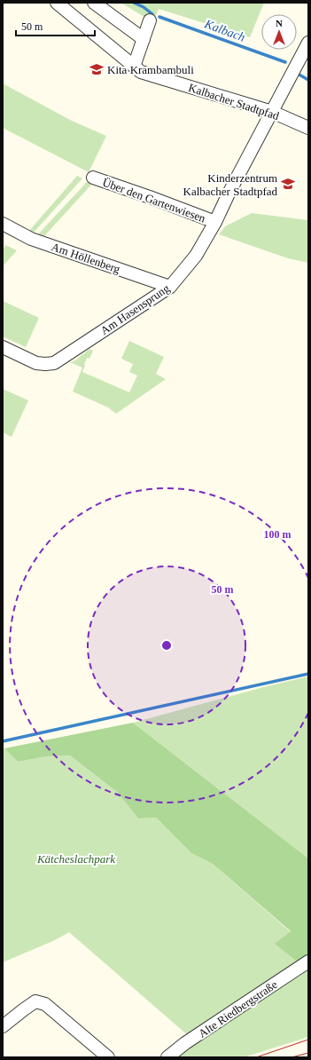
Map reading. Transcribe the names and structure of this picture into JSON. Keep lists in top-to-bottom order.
{
  "streets": {
    "street": [
      "Kalbacher Stadtpfad",
      "Über den Gartenwiesen",
      "Am Höllenberg",
      "Am Hasensprung",
      "Alte Riedbergstraße"
    ]
  },
  "crossings": [
    ["Kalbacher Stadtpfad", "Am Hasensprung"],
    ["Über den Gartenwiesen", "Am Hasensprung"],
    ["Am Höllenberg", "Am Hasensprung"]
  ],
  "water": ["Kalbach"],
  "parks": ["Kätcheslachpark"],
  "places": {
    "school or university": ["Kita Krambambuli", "Kinderzentrum Kalbacher Stadtpfad"]
  },
  "scale_bar": "50 m",
  "north": "top",
  "rings": ["100 m", "50 m"]
}
